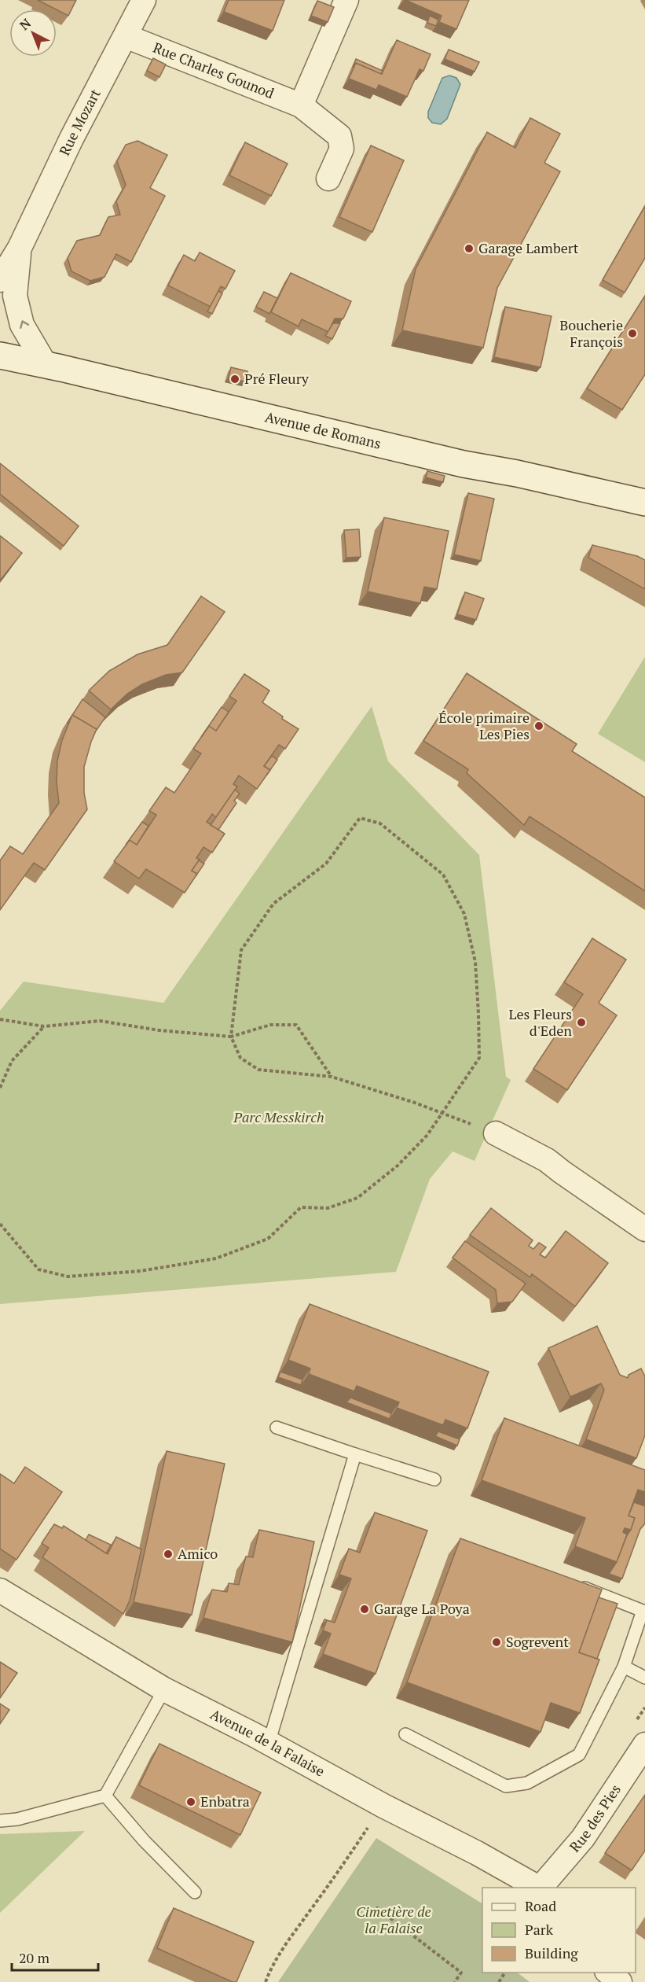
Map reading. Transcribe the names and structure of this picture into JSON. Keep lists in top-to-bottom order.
{
  "streets": {
    "main road": ["Avenue de Romans"],
    "street": [
      "Rue Charles Gounod",
      "Rue Mozart",
      "Avenue de la Falaise",
      "Rue des Pies"
    ]
  },
  "crossings": [
    ["Rue Charles Gounod", "Rue Mozart"],
    ["Rue Mozart", "Avenue de Romans"]
  ],
  "parks": ["Parc Messkirch", "Cimetière de la Falaise"],
  "places": [
    "Garage Lambert",
    "Boucherie François",
    "Pré Fleury",
    "École primaire Les Pies",
    "Les Fleurs d'Eden",
    "Amico",
    "Garage La Poya",
    "Sogrevent",
    "Enbatra"
  ],
  "legend": ["Road", "Park", "Building"],
  "scale_bar": "20 m",
  "north": "top left"
}
